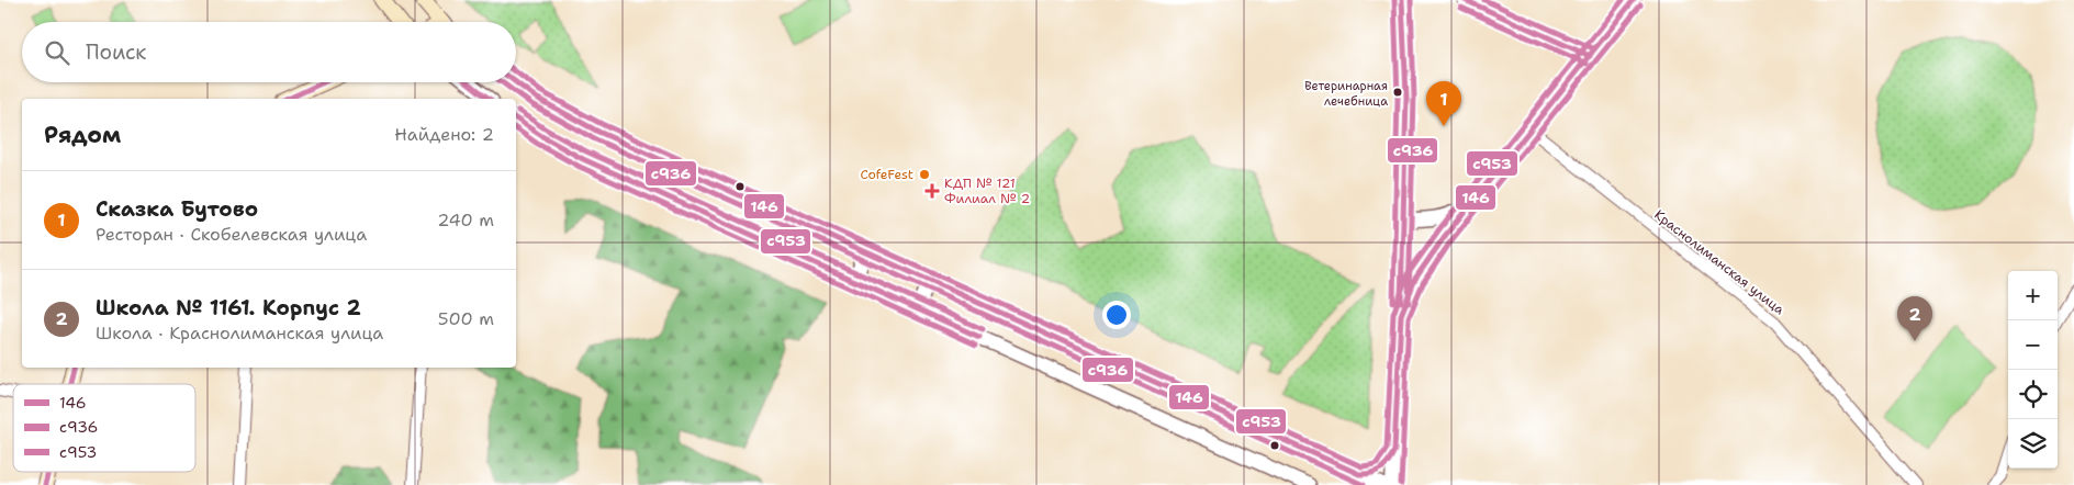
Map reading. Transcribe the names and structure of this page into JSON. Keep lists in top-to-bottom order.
{
  "streets": {
    "street": ["Краснолиманская улица"]
  },
  "places": {
    "other": ["Ветеринарная лечебница", "CofeFest"],
    "health": ["КДП № 121 Филиал № 2"]
  },
  "lines": ["transit line 146", "transit line с936", "transit line с953"],
  "legend": ["146", "с936", "с953"],
  "page": {
    "search": "Поиск",
    "pins": ["1", "2"],
    "heading": ["Рядом", "Найдено: 2"],
    "list": [
      {
        "mark": "1",
        "name": "Сказка Бутово",
        "note": "Ресторан · Скобелевская улица",
        "value": "240 m"
      },
      {
        "mark": "2",
        "name": "Школа № 1161. Корпус 2",
        "note": "Школа · Краснолиманская улица",
        "value": "500 m"
      }
    ],
    "map_buttons": ["+", "−"]
  }
}
